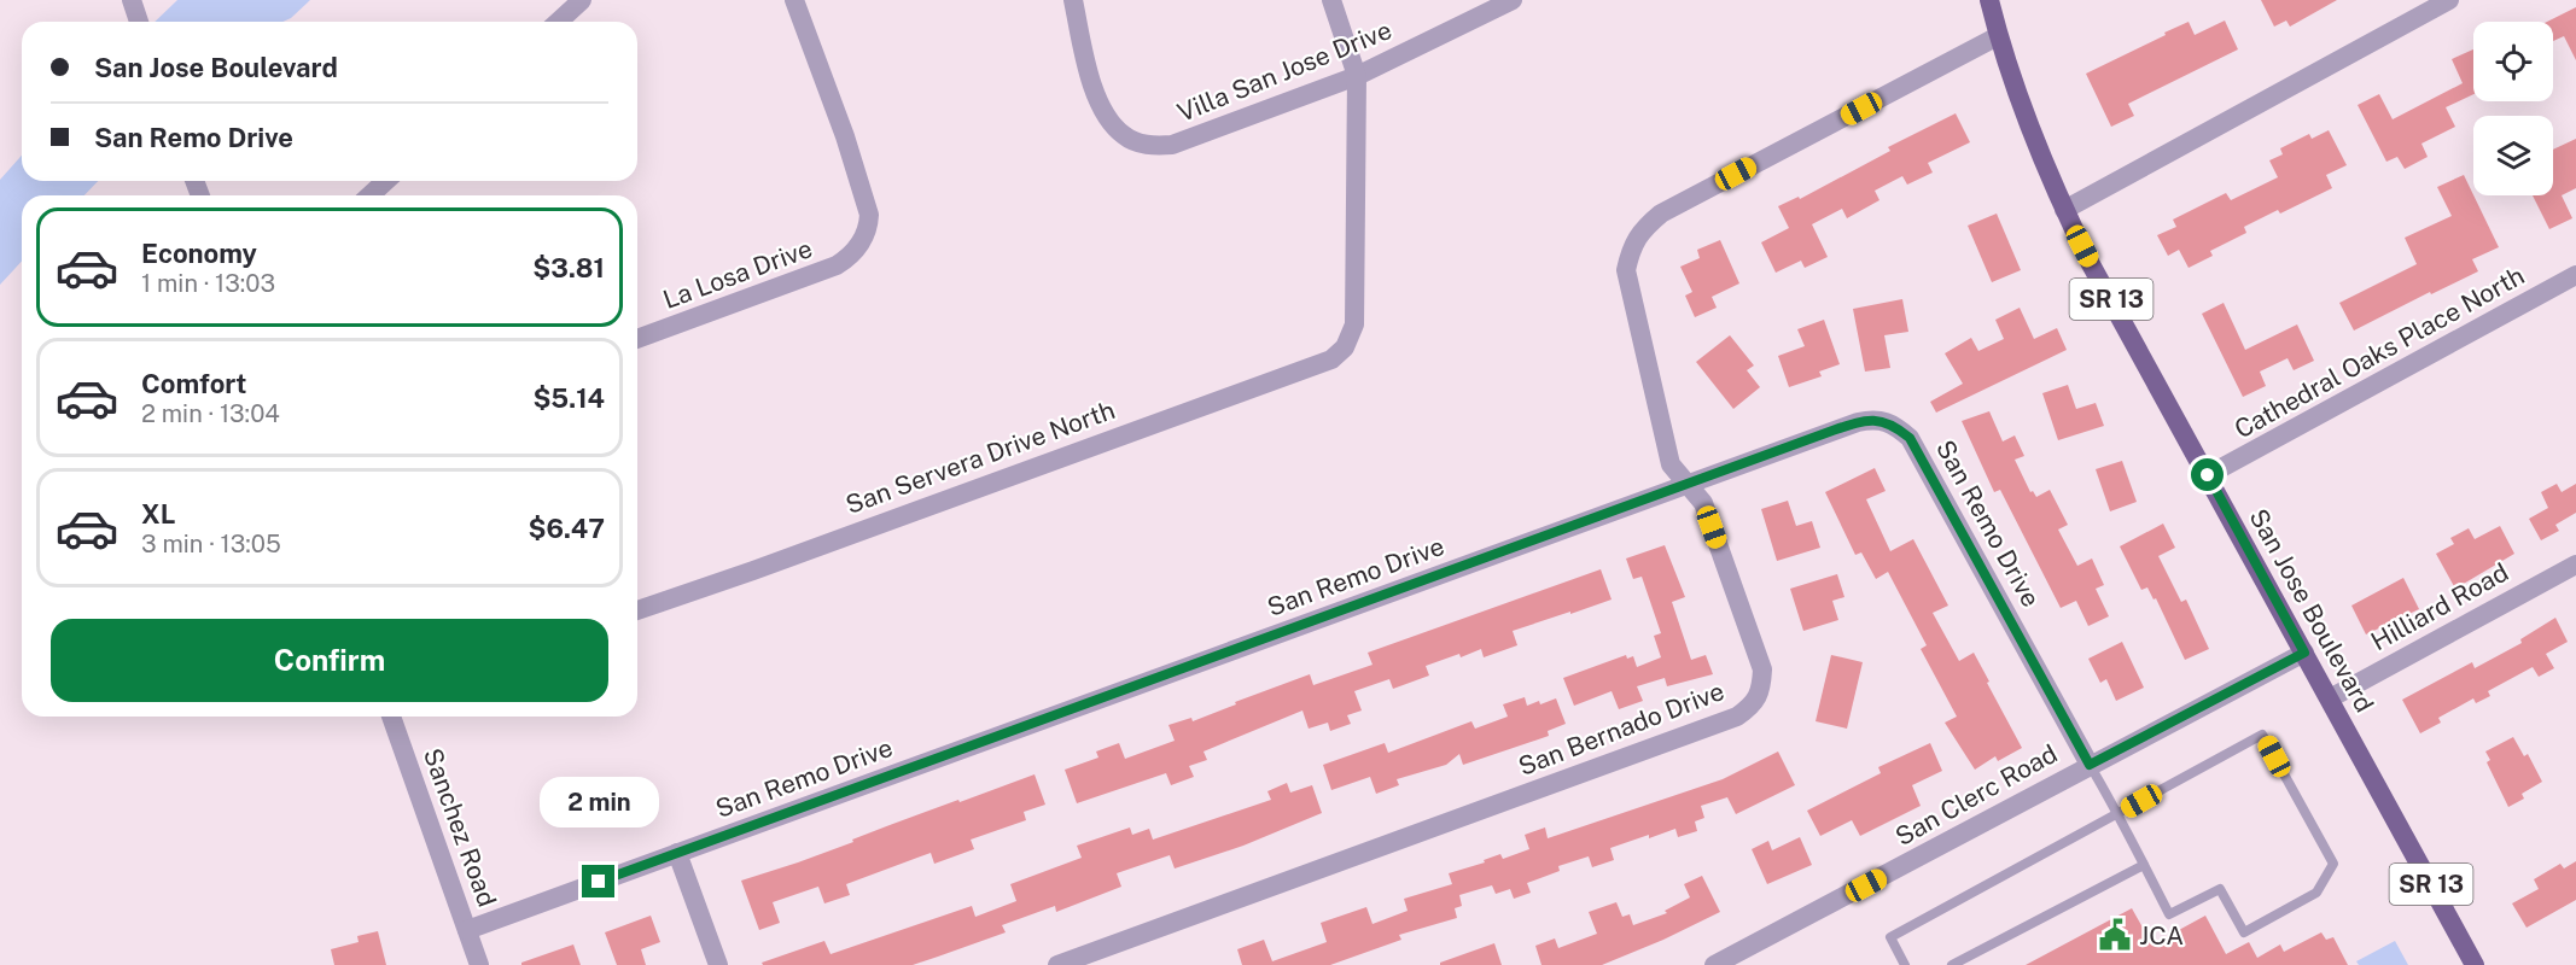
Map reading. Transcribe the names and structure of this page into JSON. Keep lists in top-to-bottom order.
{
  "streets": {
    "main road": ["SR 13", "San Jose Boulevard"],
    "street": [
      "Villa San Jose Drive",
      "La Losa Drive",
      "Cathedral Oaks Place North",
      "San Servera Drive North",
      "San Remo Drive",
      "Hilliard Road",
      "San Bernado Drive",
      "San Clerc Road",
      "Sanchez Road"
    ]
  },
  "crossings": [
    ["Villa San Jose Drive", "San Servera Drive North"],
    ["Cathedral Oaks Place North", "San Jose Boulevard"],
    ["San Remo Drive", "San Bernado Drive"],
    ["San Remo Drive", "San Clerc Road"],
    ["San Remo Drive", "Sanchez Road"],
    ["Hilliard Road", "San Jose Boulevard"],
    ["San Jose Boulevard", "San Bernado Drive"],
    ["San Jose Boulevard", "San Clerc Road"]
  ],
  "places": {
    "public building": ["JCA"]
  },
  "page": {
    "banner": ["San Jose Boulevard", "San Remo Drive"],
    "list": [
      {
        "name": "Economy",
        "note": "1 min · 13:03",
        "value": "$3.81"
      },
      {
        "name": "Comfort",
        "note": "2 min · 13:04",
        "value": "$5.14"
      },
      {
        "name": "XL",
        "note": "3 min · 13:05",
        "value": "$6.47"
      }
    ],
    "buttons": "Confirm",
    "bubble": "2 min"
  }
}
